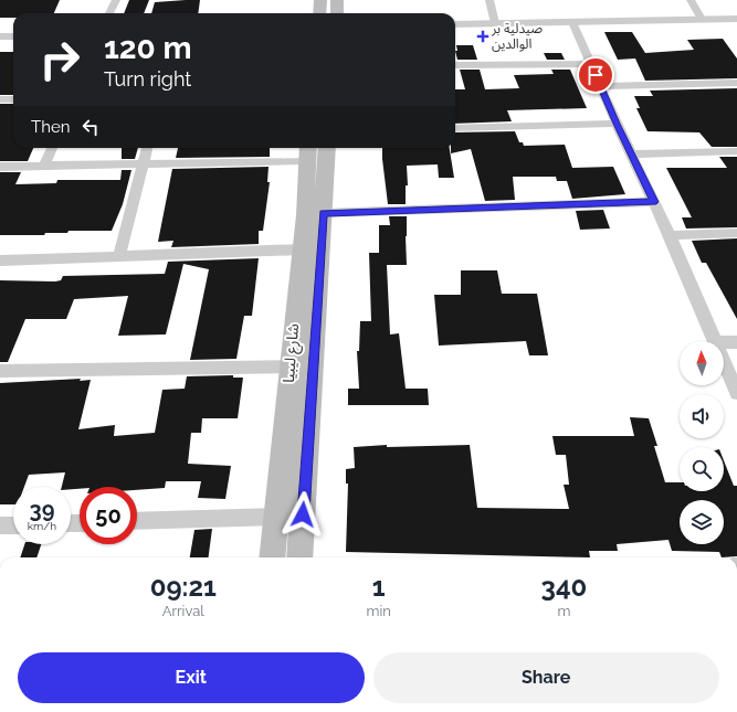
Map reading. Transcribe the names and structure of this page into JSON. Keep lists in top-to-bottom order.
{
  "streets": {
    "main road": ["شارع ليبيا"]
  },
  "places": {
    "health": ["صيدلية بر الوالدين"]
  },
  "north": "top",
  "page": {
    "turn": ["120 m", "Turn right"],
    "then": "Then",
    "speed": "39 km/h",
    "limit": "50",
    "eta": [
      "09:21",
      "Arrival",
      "1",
      "min",
      "340",
      "m"
    ],
    "buttons": ["Exit", "Share"]
  }
}
